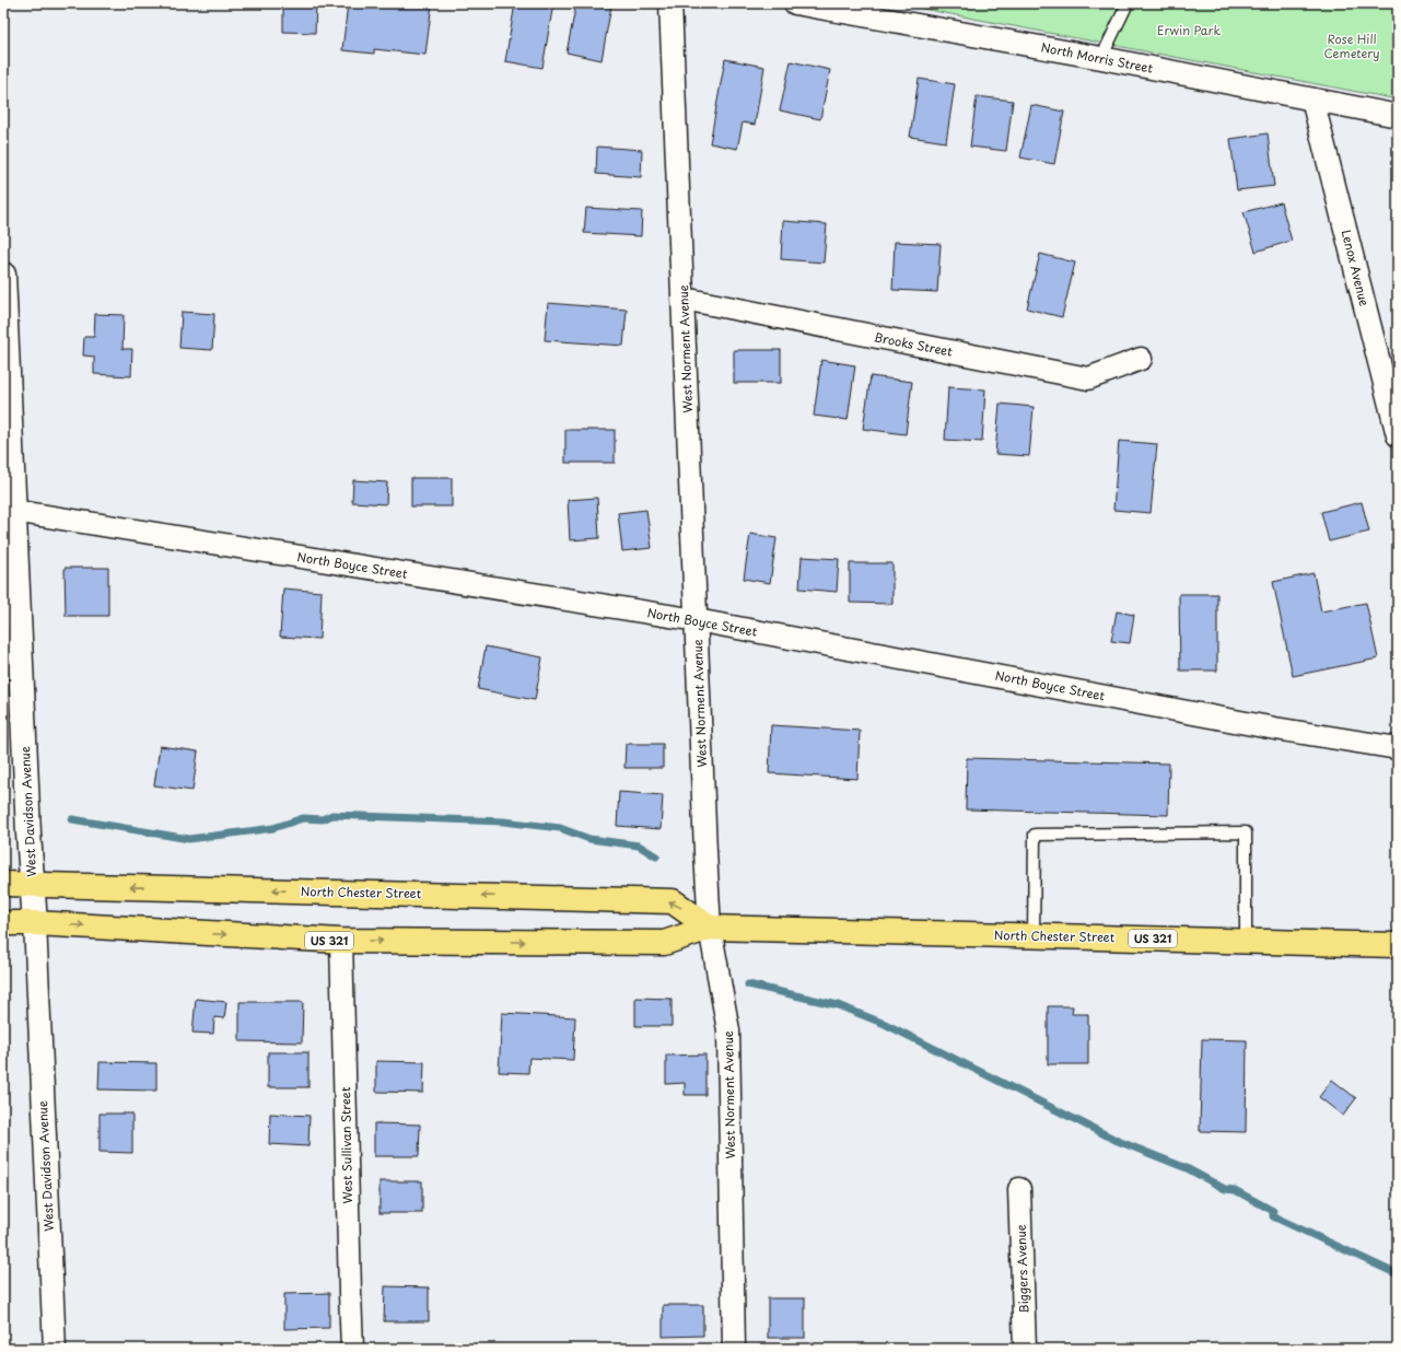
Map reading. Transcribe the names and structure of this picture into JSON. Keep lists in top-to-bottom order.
{
  "streets": {
    "main road": ["North Chester Street", "US 321"],
    "street": [
      "North Morris Street",
      "Lenox Avenue",
      "Brooks Street",
      "West Norment Avenue",
      "North Boyce Street",
      "West Davidson Avenue",
      "West Sullivan Street",
      "Biggers Avenue"
    ]
  },
  "crossings": [
    ["North Morris Street", "Lenox Avenue"],
    ["Brooks Street", "West Norment Avenue"],
    ["West Norment Avenue", "North Boyce Street"],
    ["West Norment Avenue", "North Chester Street"],
    ["North Boyce Street", "West Davidson Avenue"],
    ["West Davidson Avenue", "North Chester Street"],
    ["North Chester Street", "West Sullivan Street"]
  ],
  "parks": ["Erwin Park", "Rose Hill Cemetery"]
}
